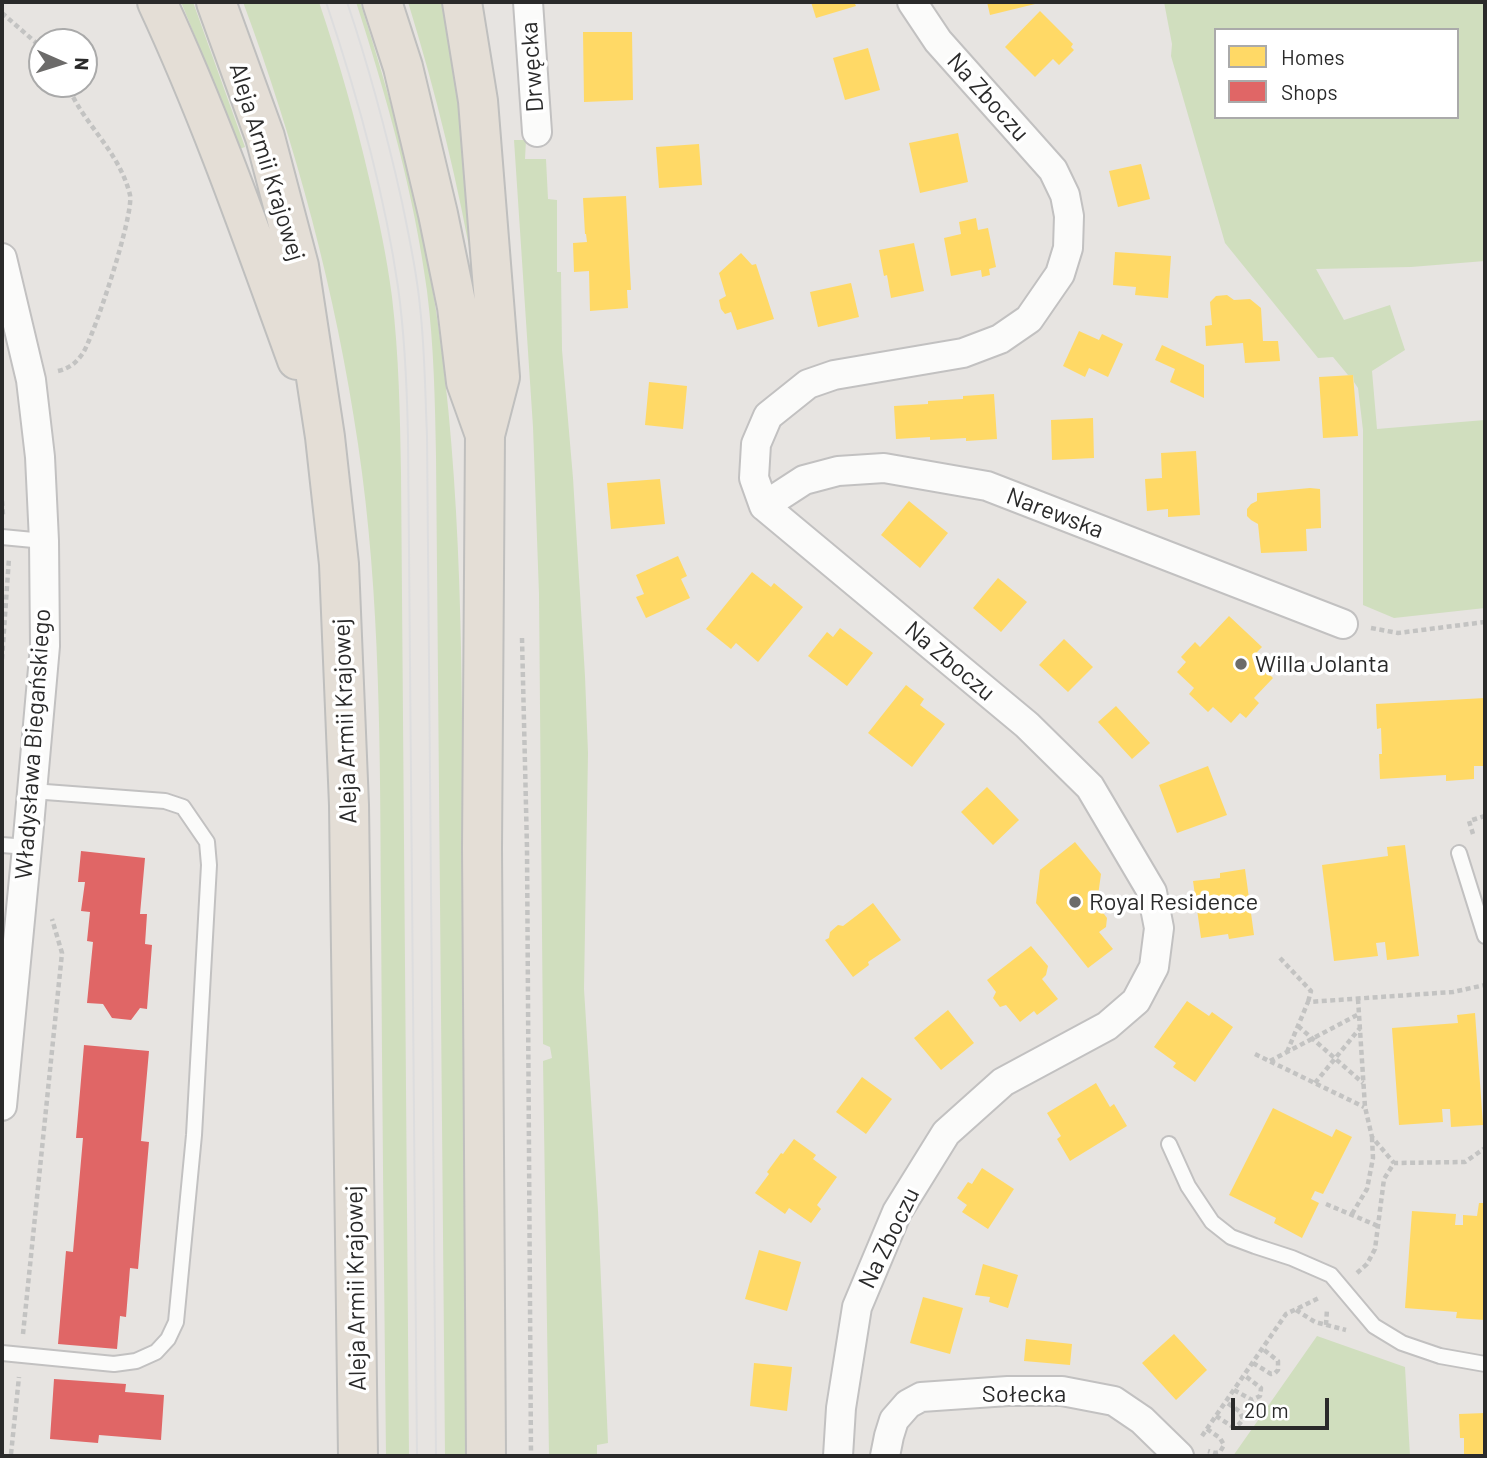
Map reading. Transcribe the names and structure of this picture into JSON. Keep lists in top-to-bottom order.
{
  "streets": {
    "main road": ["Aleja Armii Krajowej"],
    "street": [
      "Drwęcka",
      "Na Zboczu",
      "Narewska",
      "Władysława Biegańskiego",
      "Sołecka"
    ]
  },
  "crossings": [
    ["Na Zboczu", "Narewska"]
  ],
  "places": ["Willa Jolanta", "Royal Residence"],
  "legend": ["Homes", "Shops"],
  "scale_bar": "20 m",
  "north": "right"
}
